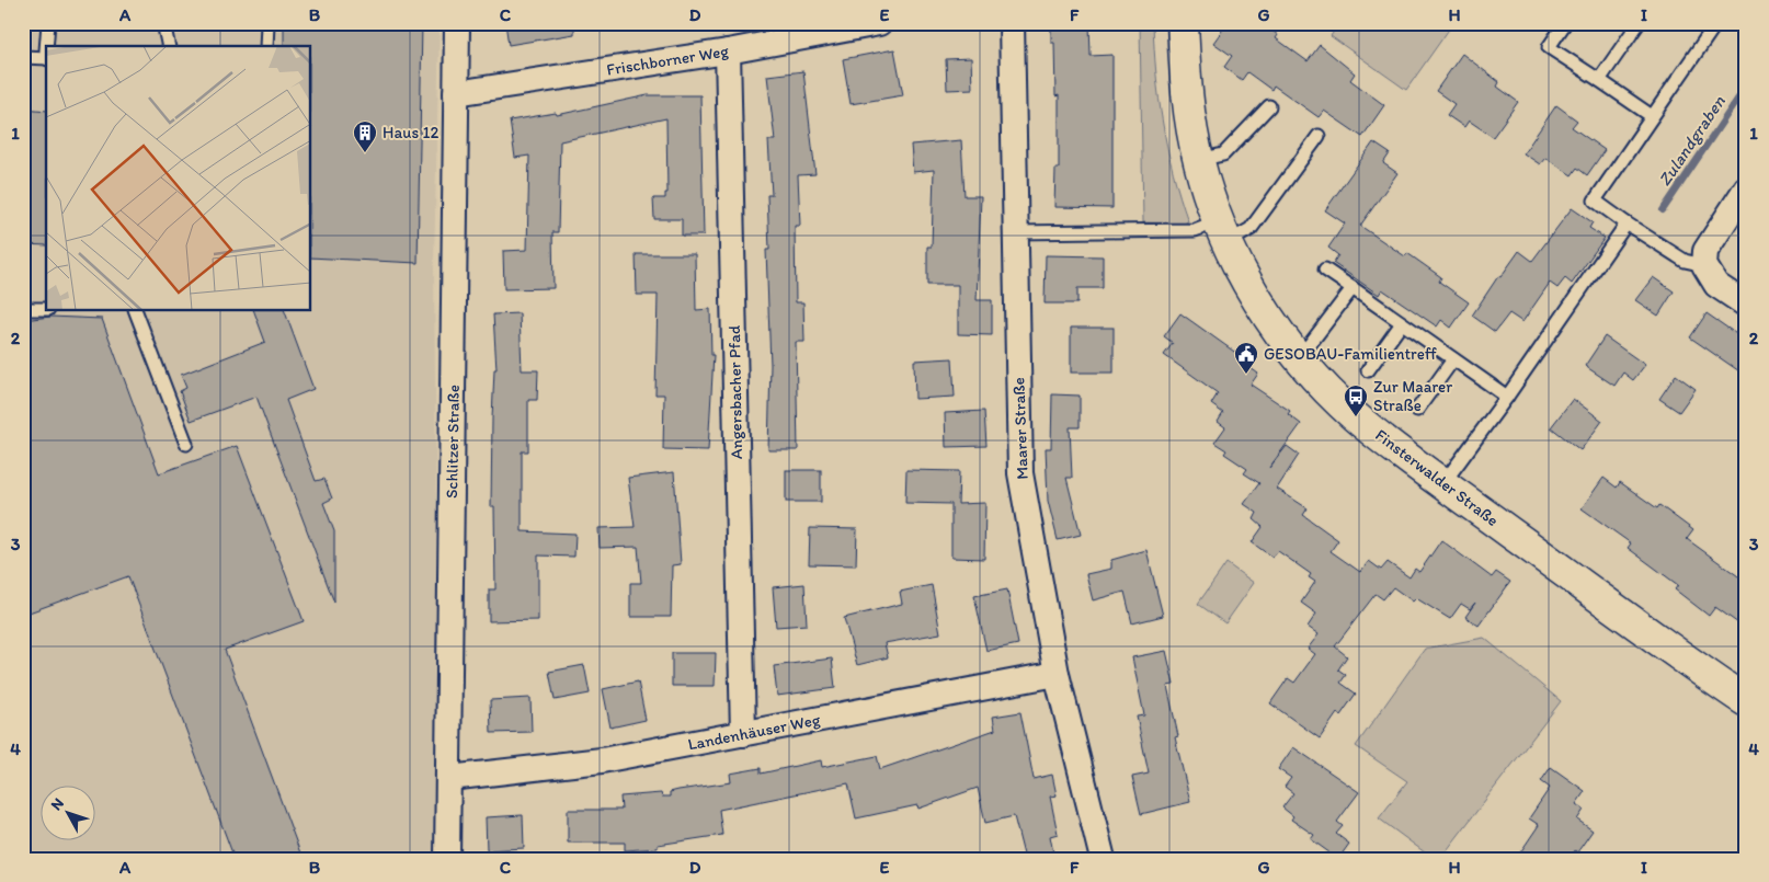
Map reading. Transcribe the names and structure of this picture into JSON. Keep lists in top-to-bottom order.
{
  "streets": {
    "street": [
      "Frischborner Weg",
      "Angersbacher Pfad",
      "Maarer Straße",
      "Schlitzer Straße",
      "Finsterwalder Straße",
      "Landenhäuser Weg"
    ]
  },
  "crossings": [
    ["Frischborner Weg", "Angersbacher Pfad"],
    ["Frischborner Weg", "Schlitzer Straße"],
    ["Angersbacher Pfad", "Landenhäuser Weg"],
    ["Maarer Straße", "Landenhäuser Weg"],
    ["Schlitzer Straße", "Landenhäuser Weg"]
  ],
  "water": ["Zulandgraben"],
  "places": {
    "building": ["Haus 12"],
    "public building": ["GESOBAU-Familientreff"],
    "bus stop": ["Zur Maarer Straße"]
  },
  "north": "top left",
  "grid": {
    "columns": [
      "A",
      "B",
      "C",
      "D",
      "E",
      "F",
      "G",
      "H",
      "I"
    ],
    "rows": [
      "1",
      "2",
      "3",
      "4"
    ]
  }
}
